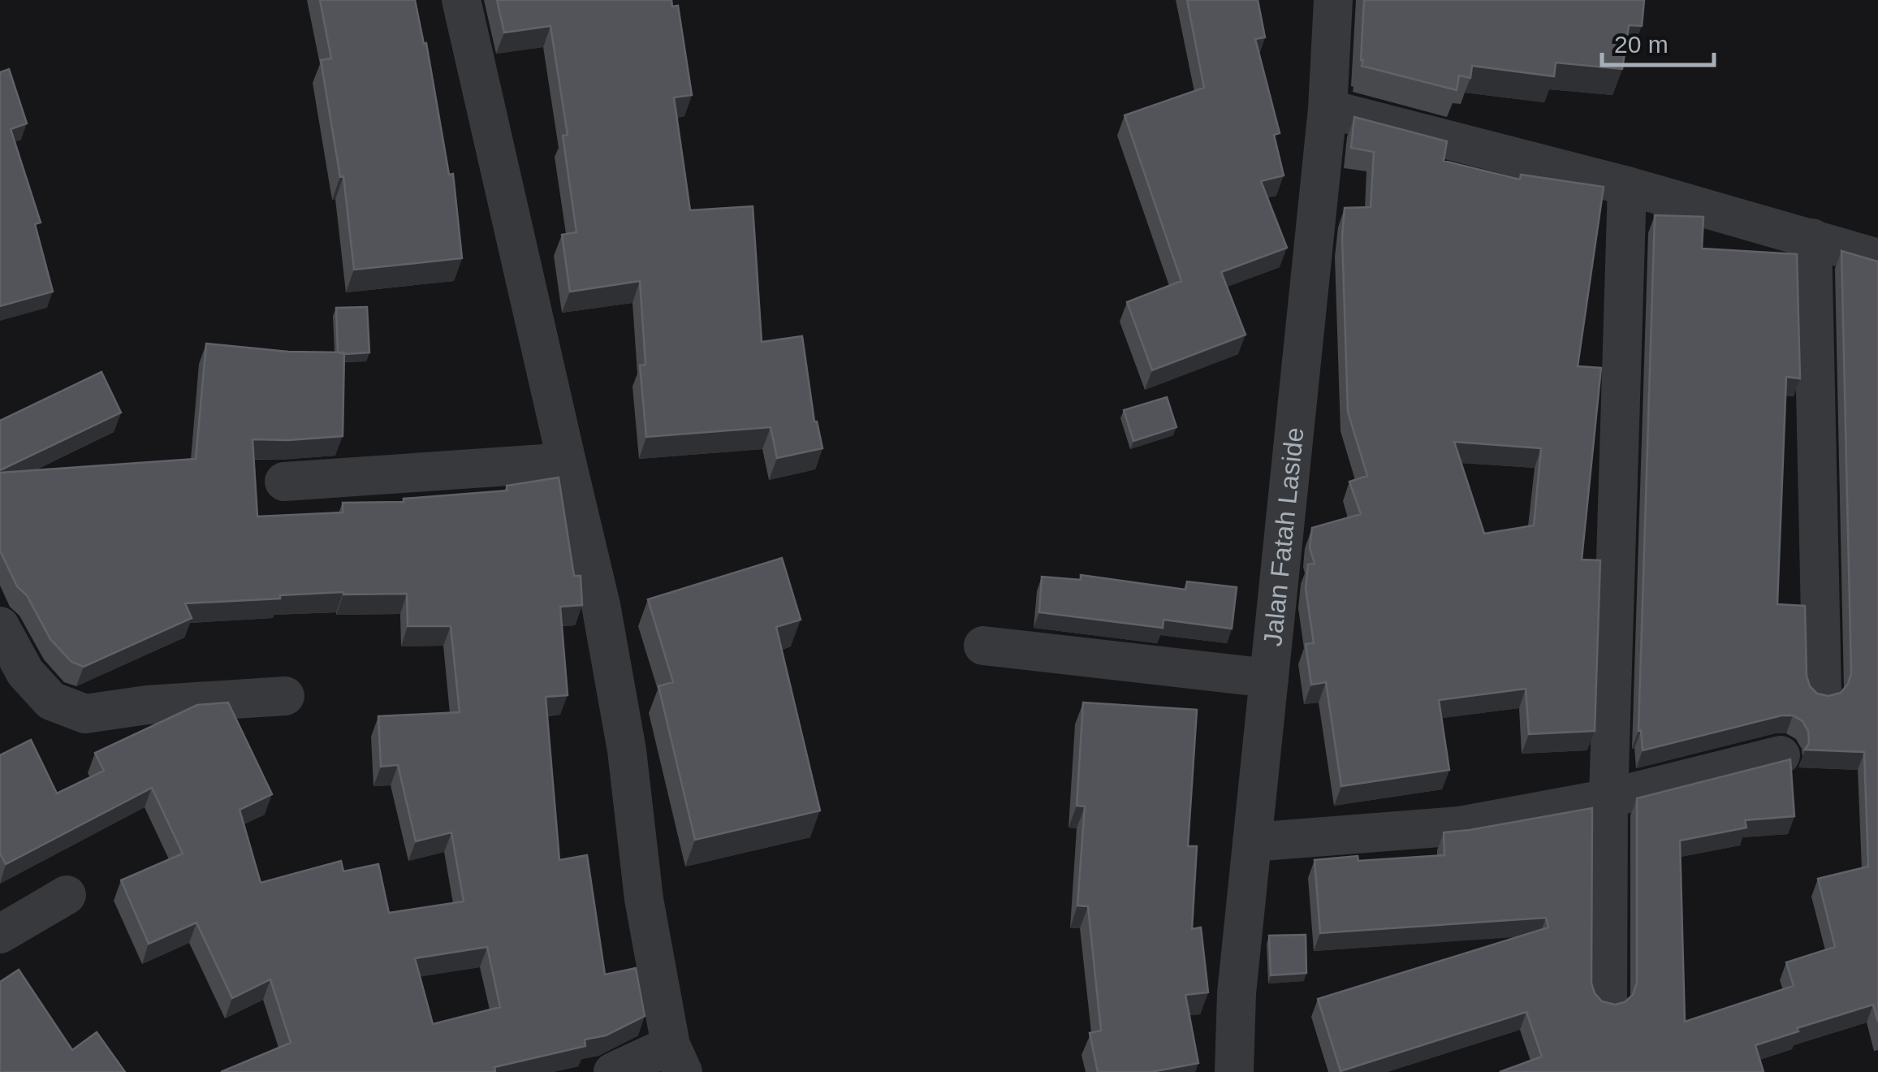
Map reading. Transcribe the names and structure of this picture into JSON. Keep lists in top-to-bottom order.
{
  "streets": {
    "street": ["Jalan Fatah Laside"]
  },
  "scale_bar": "20 m"
}
